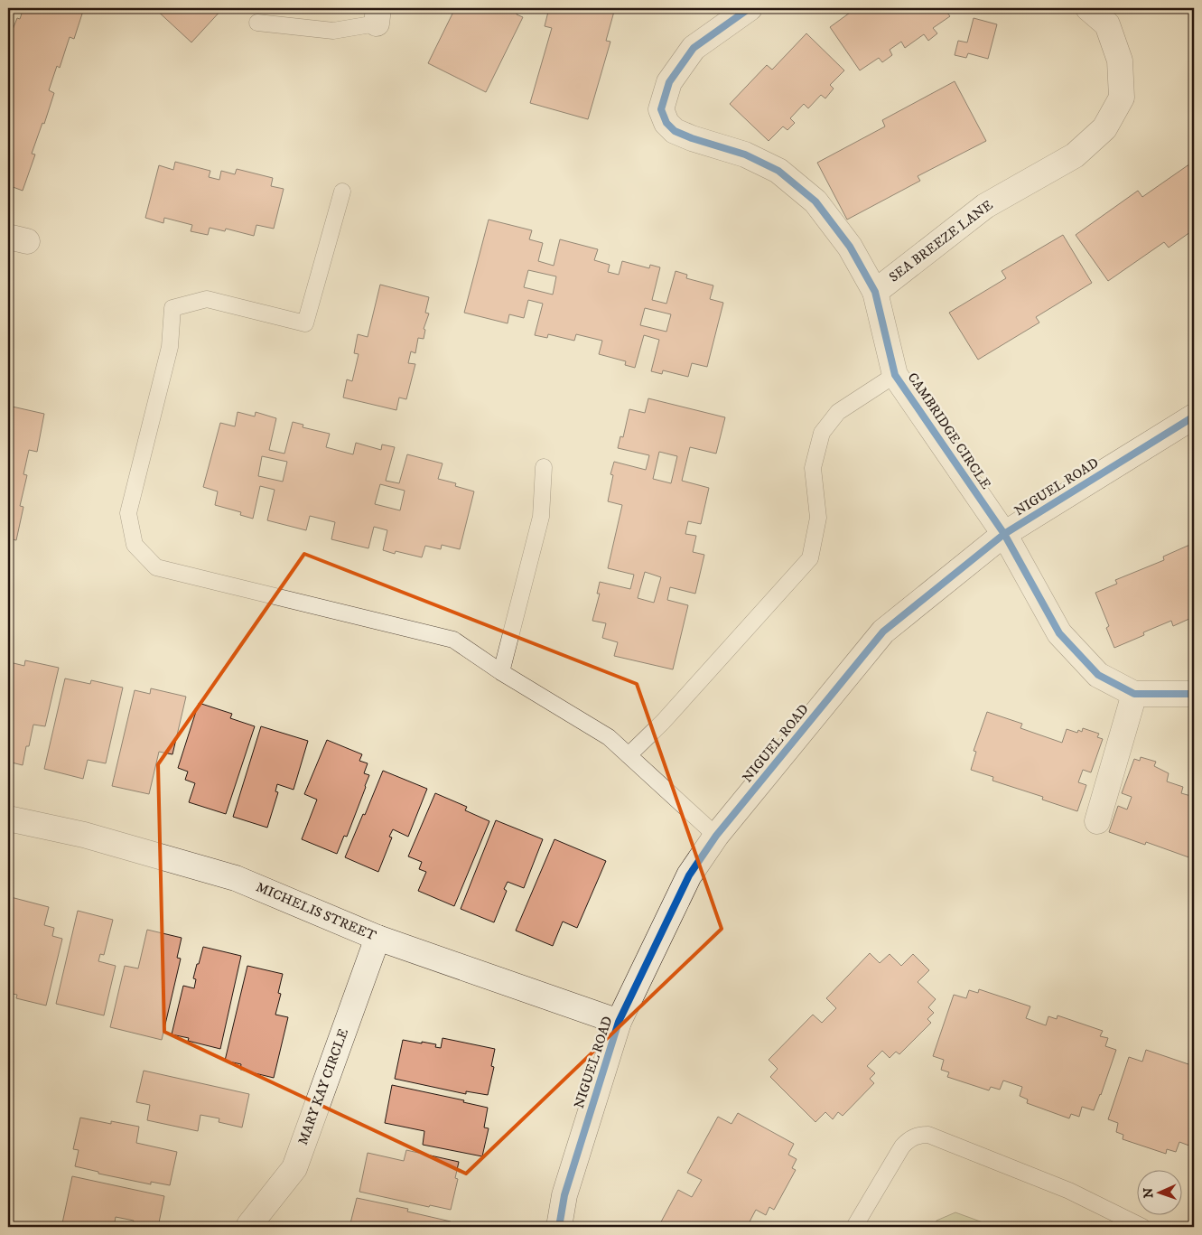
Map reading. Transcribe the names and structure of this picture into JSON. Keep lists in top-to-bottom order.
{
  "streets": {
    "street": [
      "SEA BREEZE LANE",
      "CAMBRIDGE CIRCLE",
      "NIGUEL ROAD",
      "MICHELIS STREET",
      "MARY KAY CIRCLE"
    ]
  },
  "crossings": [
    ["SEA BREEZE LANE", "CAMBRIDGE CIRCLE"],
    ["CAMBRIDGE CIRCLE", "NIGUEL ROAD"],
    ["NIGUEL ROAD", "MICHELIS STREET"],
    ["MICHELIS STREET", "MARY KAY CIRCLE"]
  ],
  "north": "left"
}
